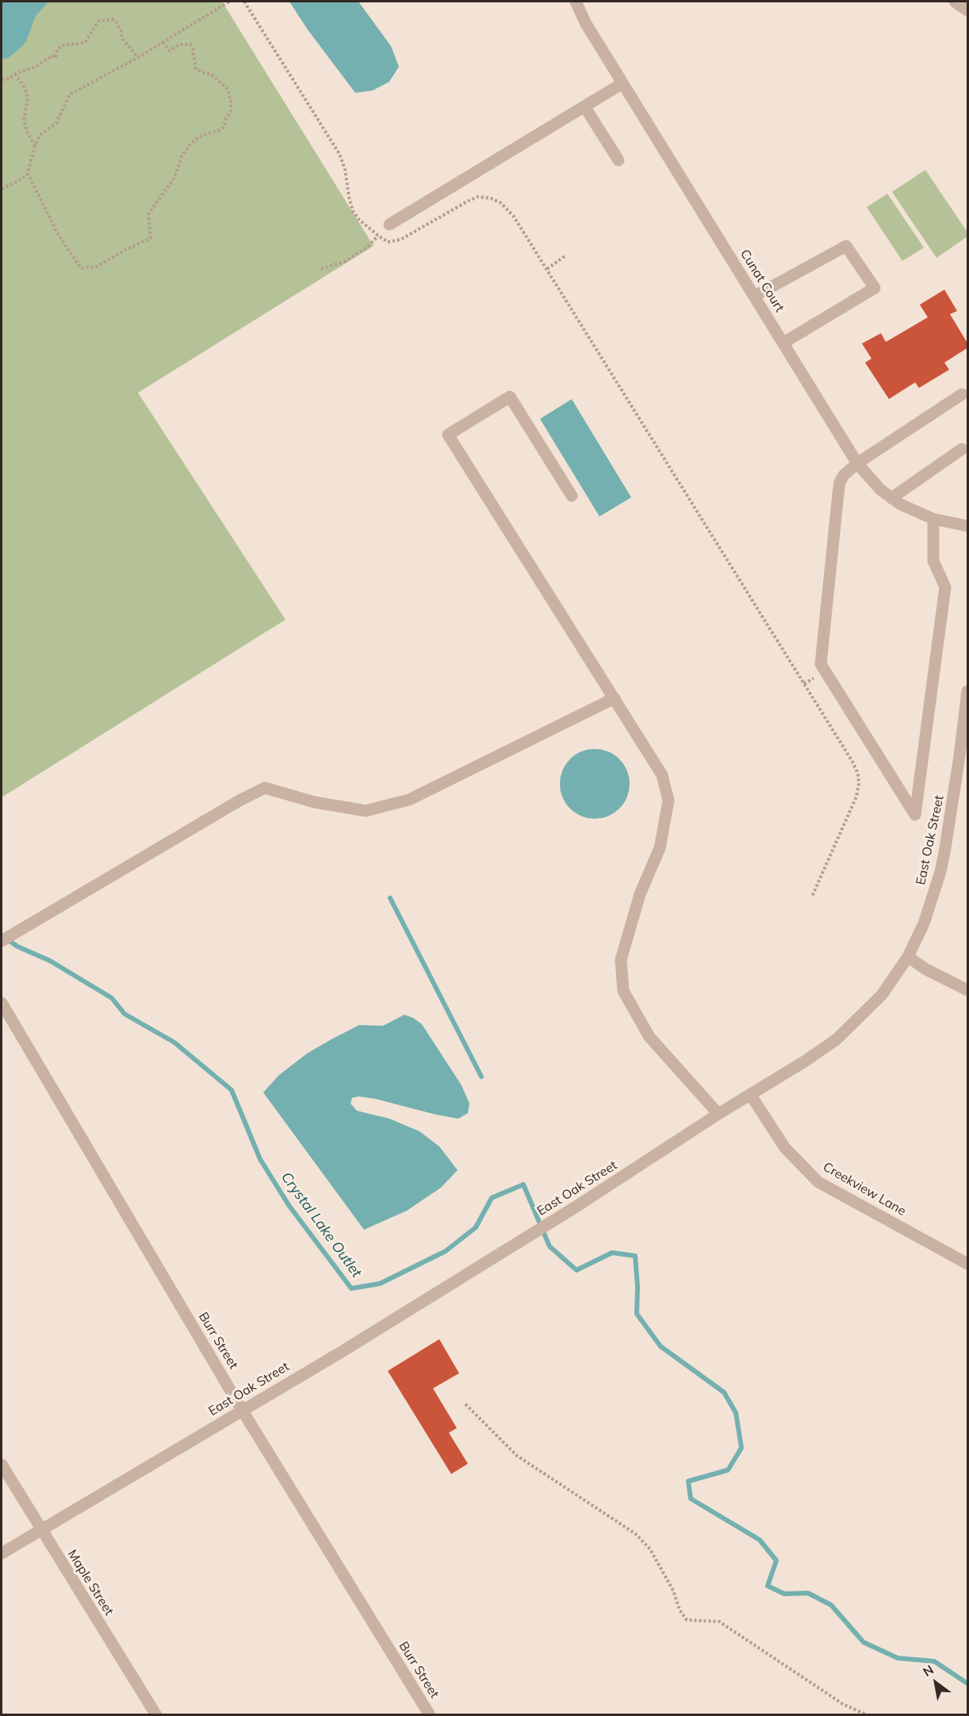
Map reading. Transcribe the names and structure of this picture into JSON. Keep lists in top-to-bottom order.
{
  "streets": {
    "street": [
      "Cunat Court",
      "East Oak Street",
      "Creekview Lane",
      "Burr Street",
      "Maple Street"
    ]
  },
  "crossings": [
    ["East Oak Street", "Creekview Lane"],
    ["East Oak Street", "Burr Street"],
    ["East Oak Street", "Maple Street"]
  ],
  "water": ["Crystal Lake Outlet"],
  "north": "top left"
}
